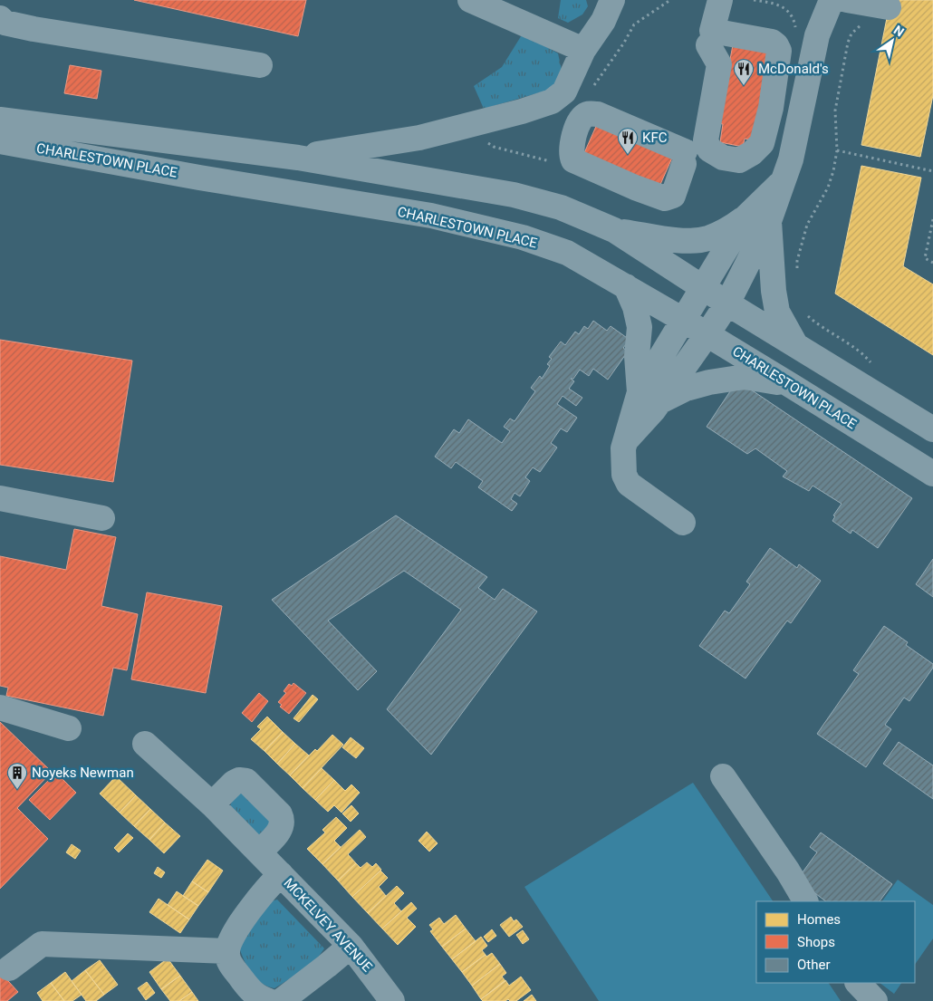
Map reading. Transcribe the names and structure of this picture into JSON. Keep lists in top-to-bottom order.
{
  "streets": {
    "street": ["CHARLESTOWN PLACE", "MCKELVEY AVENUE"]
  },
  "places": {
    "restaurant": ["McDonald's", "KFC"],
    "building": ["Noyeks Newman"]
  },
  "legend": ["Homes", "Shops", "Other"],
  "north": "top right"
}
